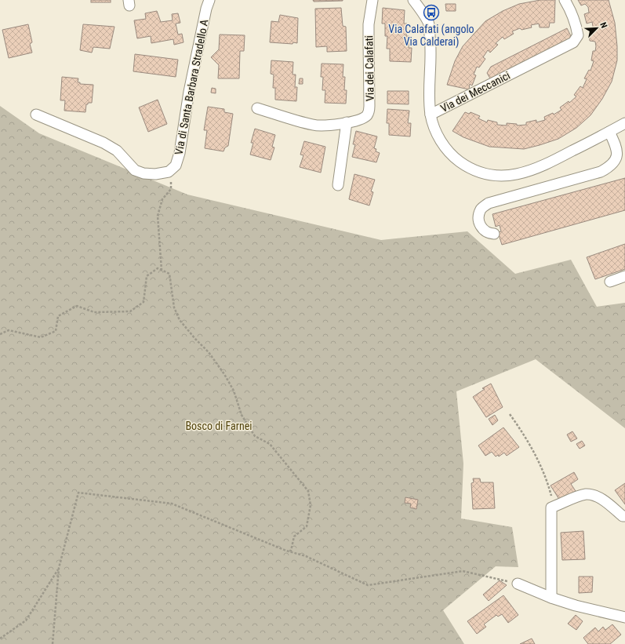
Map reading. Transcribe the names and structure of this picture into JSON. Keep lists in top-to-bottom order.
{
  "streets": {
    "street": ["Via dei Calafati", "Via di Santa Barbara Stradello A", "Via dei Meccanici"]
  },
  "parks": ["Bosco di Farnei"],
  "places": {
    "bus stop": ["Via Calafati (angolo Via Calderai)"]
  },
  "north": "top right"
}
